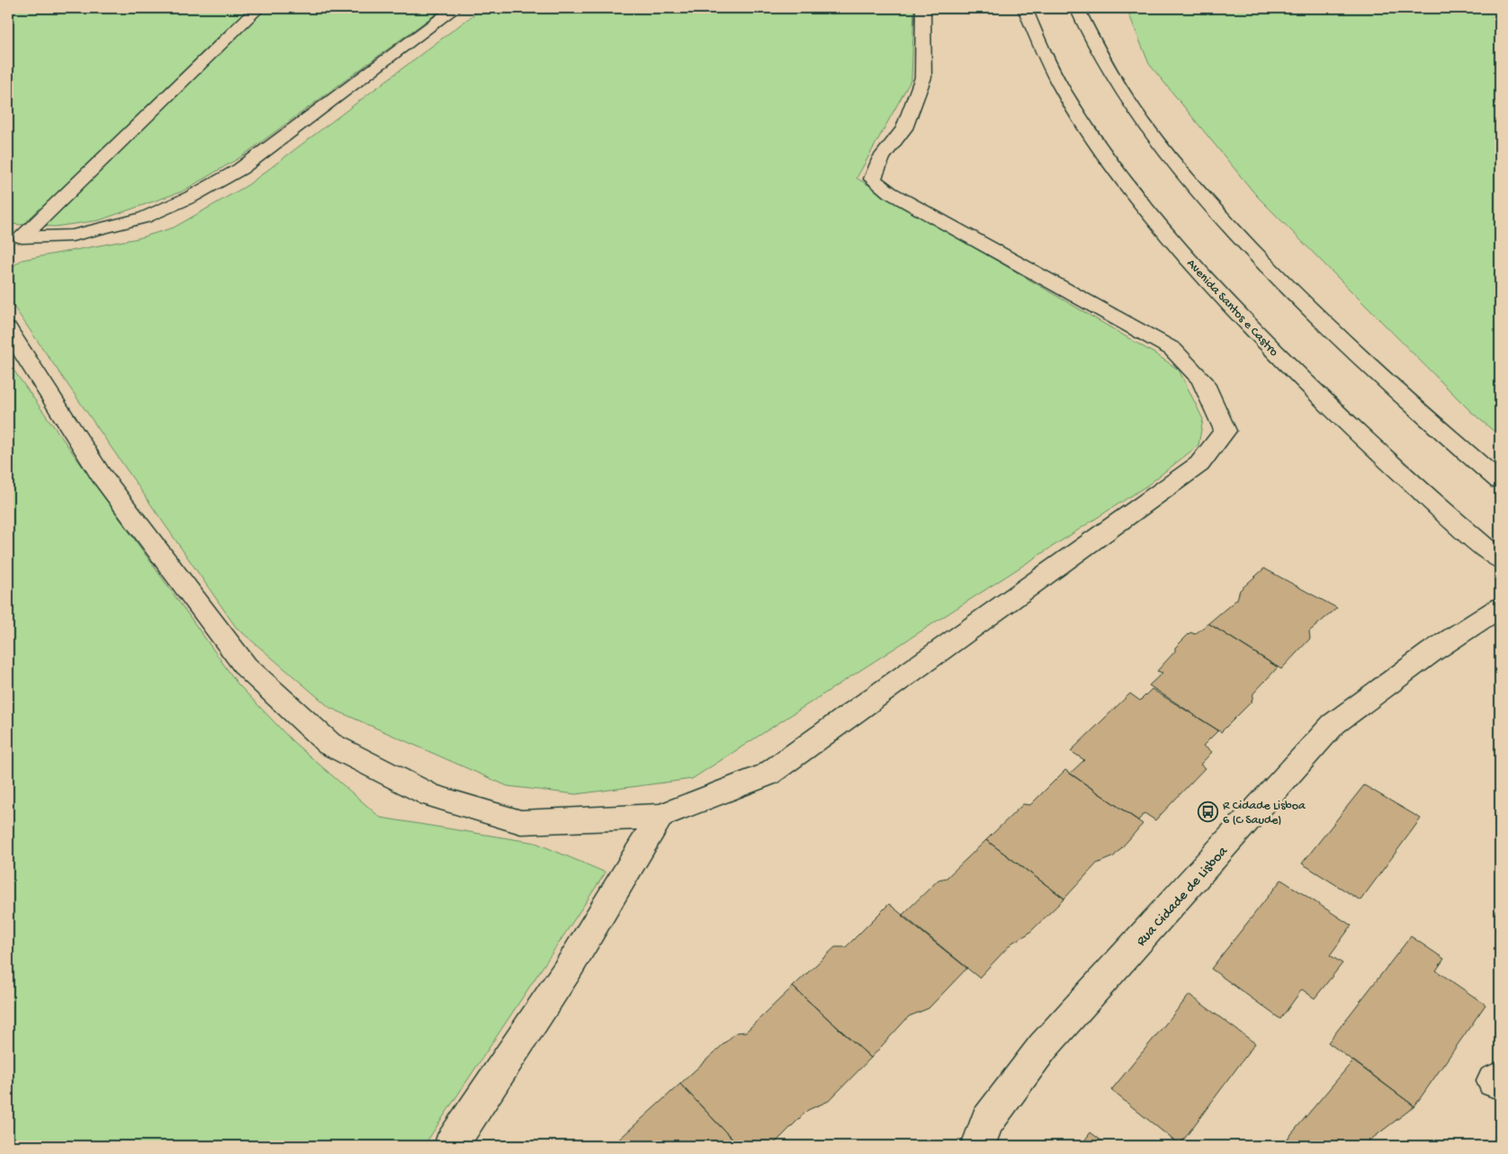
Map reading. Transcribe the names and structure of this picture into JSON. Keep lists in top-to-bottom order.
{
  "streets": {
    "main road": ["Avenida Santos e Castro", "Rua Cidade de Lisboa"]
  },
  "places": {
    "bus stop": ["R Cidade Lisboa 6 (C Saude)"]
  }
}
